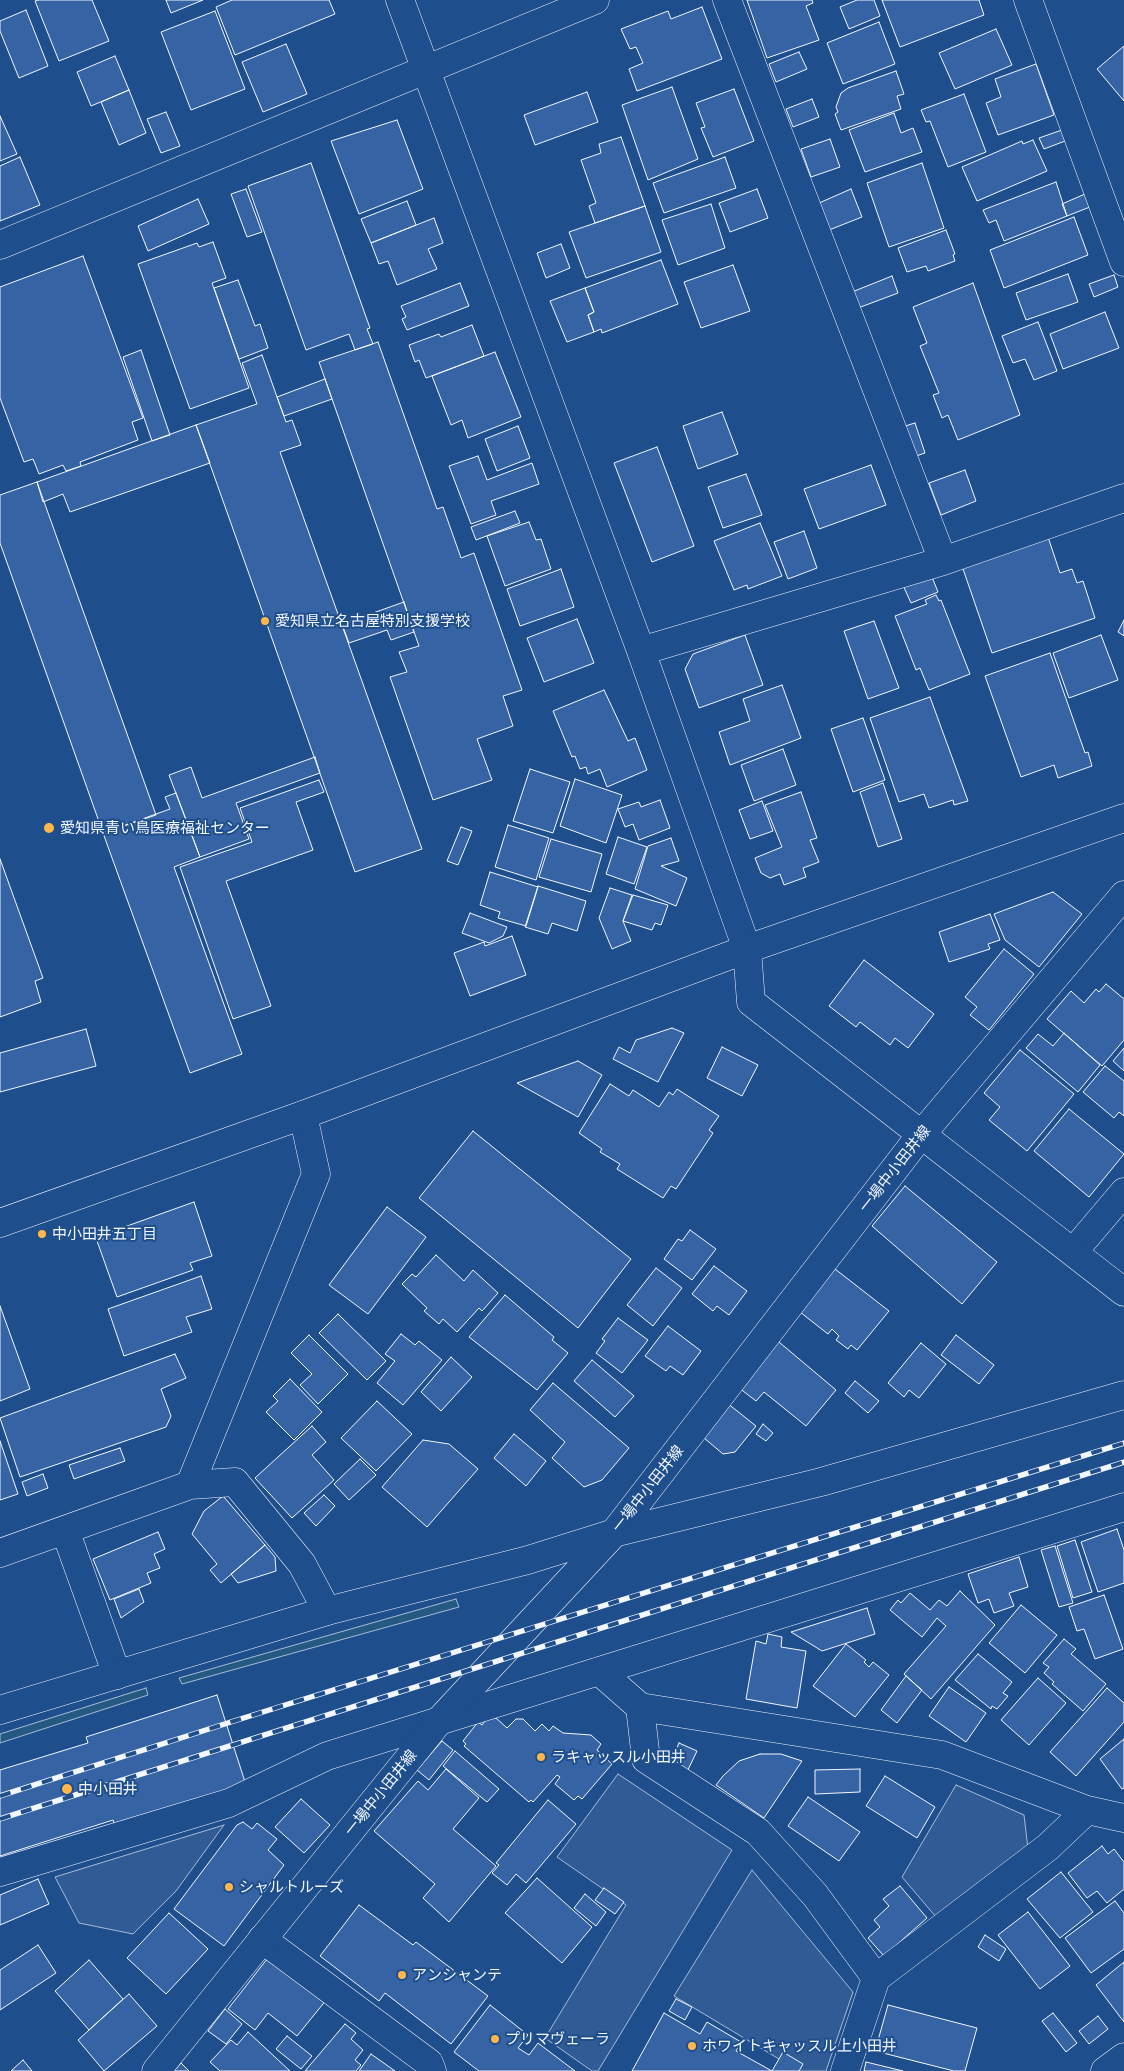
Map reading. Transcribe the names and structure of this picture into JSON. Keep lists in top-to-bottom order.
{
  "streets": {
    "street": ["一場中小田井線"]
  },
  "places": [
    "愛知県立名古屋特別支援学校",
    "愛知県青い鳥医療福祉センター",
    "中小田井五丁目",
    "ラキャッスル小田井",
    "中小田井",
    "シャルトルーズ",
    "アンシャンテ",
    "プリマヴェーラ",
    "ホワイトキャッスル上小田井"
  ]
}
